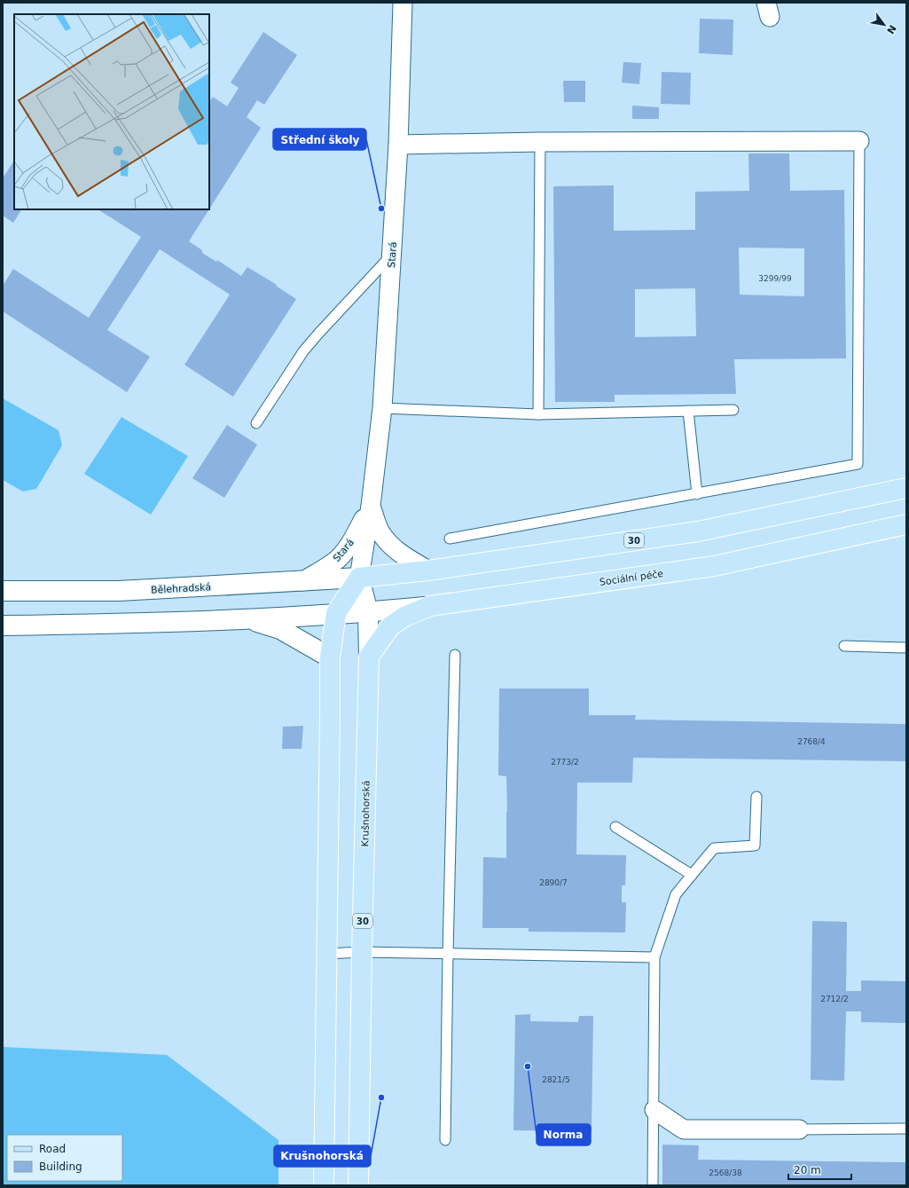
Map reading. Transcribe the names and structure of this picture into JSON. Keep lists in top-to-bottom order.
{
  "streets": {
    "main road": ["30", "Sociální péče", "Krušnohorská"],
    "street": ["Stará", "Bělehradská"]
  },
  "crossings": [
    ["Stará", "30"],
    ["Stará", "Bělehradská"],
    ["30", "Sociální péče"],
    ["30", "Bělehradská"],
    ["30", "Krušnohorská"],
    ["Sociální péče", "Krušnohorská"]
  ],
  "places": ["Střední školy", "Norma", "Krušnohorská"],
  "house_numbers": [
    "3299/99",
    "2768/4",
    "2773/2",
    "2890/7",
    "2712/2",
    "2821/5",
    "2568/38"
  ],
  "legend": ["Road", "Building"],
  "scale_bar": "20 m",
  "north": "bottom right"
}
